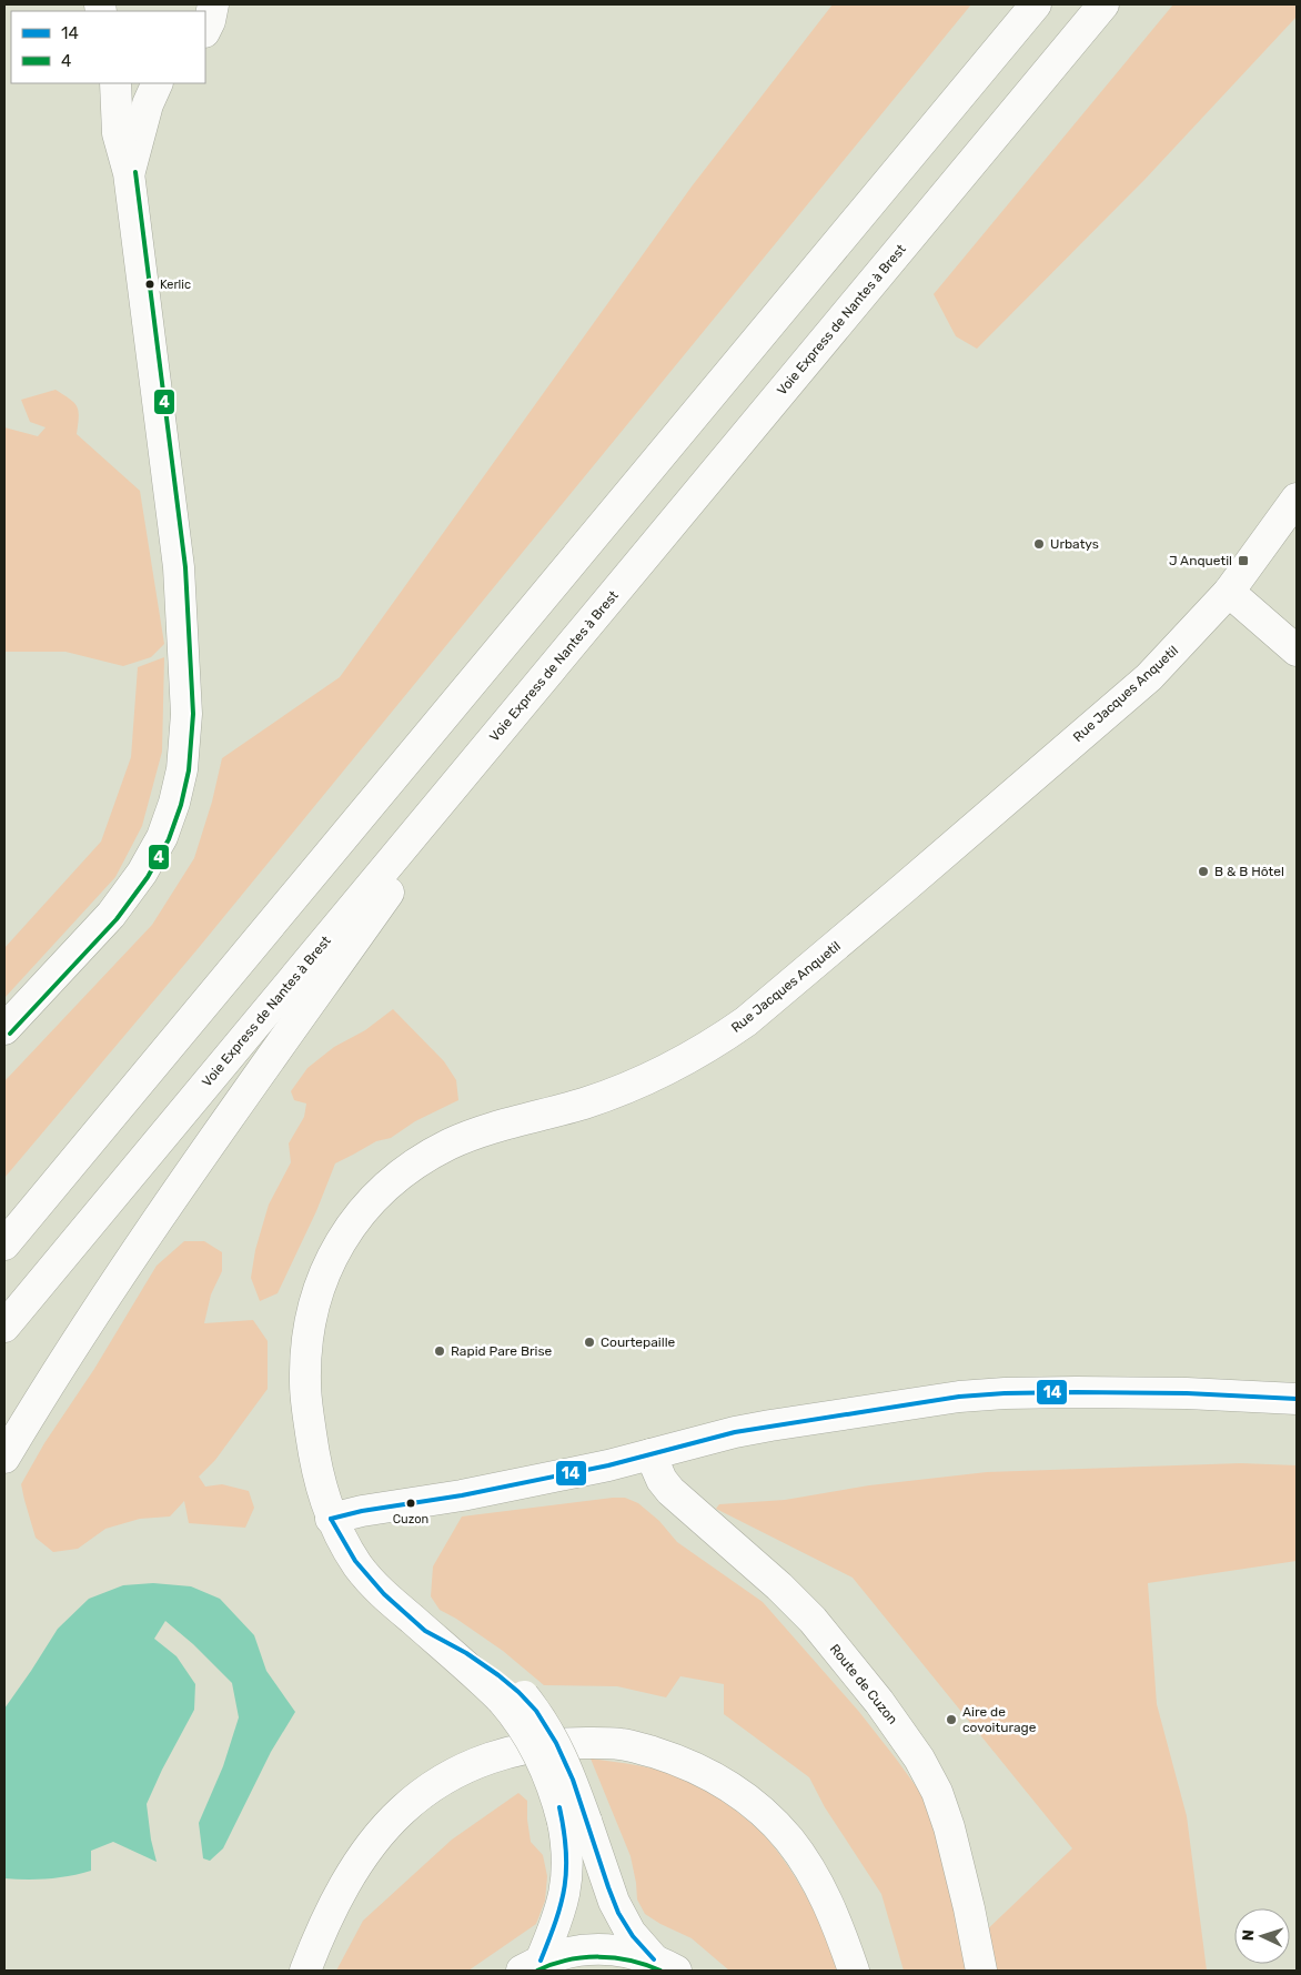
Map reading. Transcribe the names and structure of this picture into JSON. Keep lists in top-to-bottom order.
{
  "streets": {
    "main road": ["Voie Express de Nantes à Brest", "Rue Jacques Anquetil", "Route de Cuzon"]
  },
  "places": {
    "other": [
      "Kerlic",
      "Urbatys",
      "B & B Hôtel",
      "Courtepaille",
      "Rapid Pare Brise",
      "Cuzon",
      "Aire de covoiturage"
    ],
    "transit": ["J Anquetil"]
  },
  "lines": ["transit line 4", "transit line 14"],
  "legend": ["14", "4"],
  "north": "left"
}
